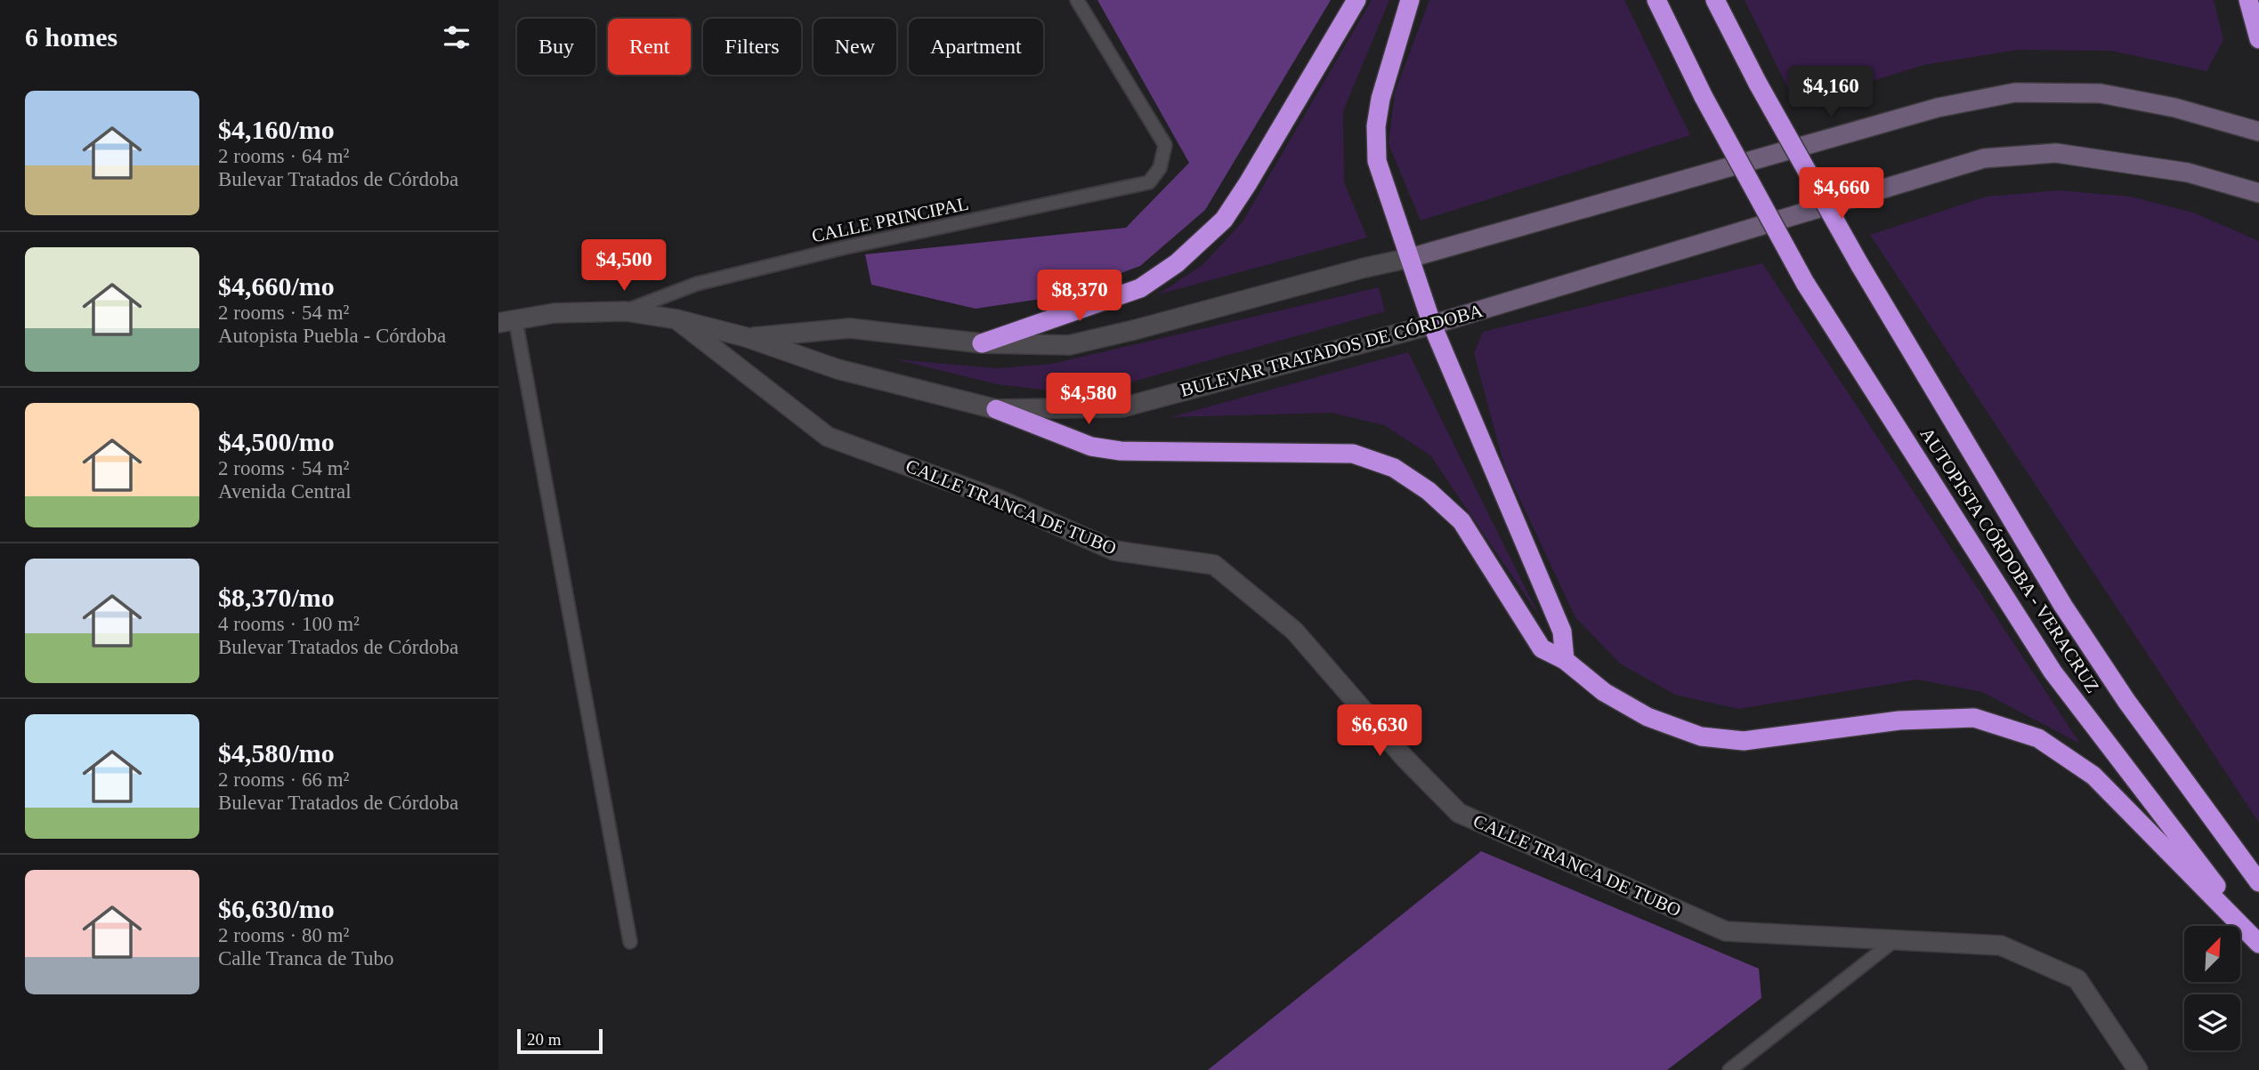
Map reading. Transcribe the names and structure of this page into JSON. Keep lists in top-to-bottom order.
{
  "streets": {
    "highway": ["AUTOPISTA CÓRDOBA - VERACRUZ"],
    "main road": ["BULEVAR TRATADOS DE CÓRDOBA"],
    "street": ["CALLE TRANCA DE TUBO"],
    "lane": ["CALLE PRINCIPAL"]
  },
  "scale_bar": "20 m",
  "north": "top right",
  "page": {
    "heading": "6 homes",
    "chip": [
      "Buy",
      "Rent",
      "Filters",
      "New",
      "Apartment"
    ],
    "price": [
      "$4,160",
      "$4,660",
      "$4,500",
      "$8,370",
      "$4,580",
      "$6,630"
    ],
    "list": [
      {
        "name": "$4,160/mo",
        "note": "2 rooms · 64 m² · Bulevar Tratados de Córdoba"
      },
      {
        "name": "$4,660/mo",
        "note": "2 rooms · 54 m² · Autopista Puebla - Córdoba"
      },
      {
        "name": "$4,500/mo",
        "note": "2 rooms · 54 m² · Avenida Central"
      },
      {
        "name": "$8,370/mo",
        "note": "4 rooms · 100 m² · Bulevar Tratados de Córdoba"
      },
      {
        "name": "$4,580/mo",
        "note": "2 rooms · 66 m² · Bulevar Tratados de Córdoba"
      },
      {
        "name": "$6,630/mo",
        "note": "2 rooms · 80 m² · Calle Tranca de Tubo"
      }
    ],
    "scale": "20 m"
  }
}
